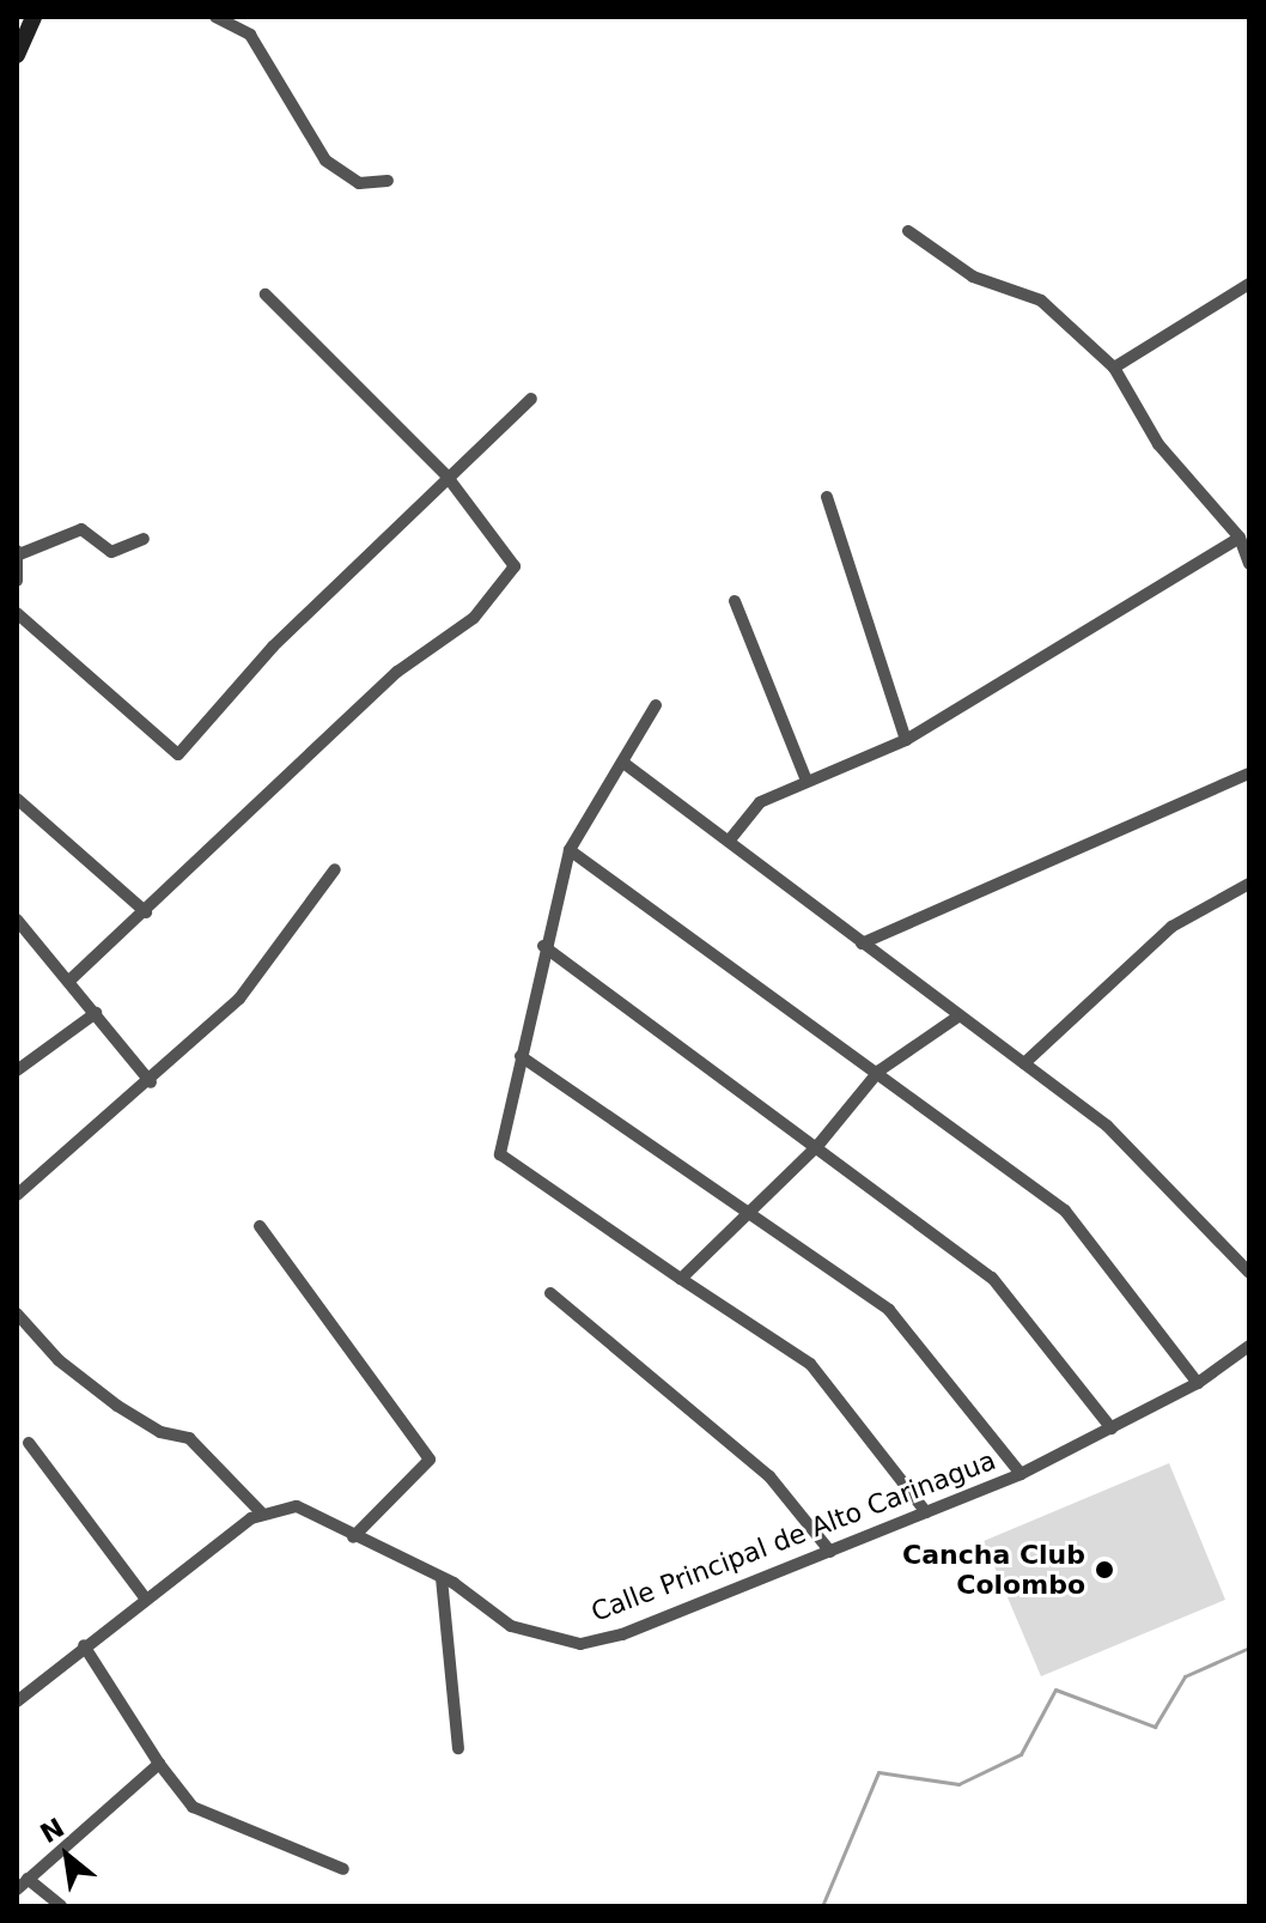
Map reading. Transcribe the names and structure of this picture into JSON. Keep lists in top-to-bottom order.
{
  "streets": {
    "street": ["Calle Principal de Alto Carinagua"]
  },
  "places": ["Cancha Club Colombo"],
  "north": "top left"
}
